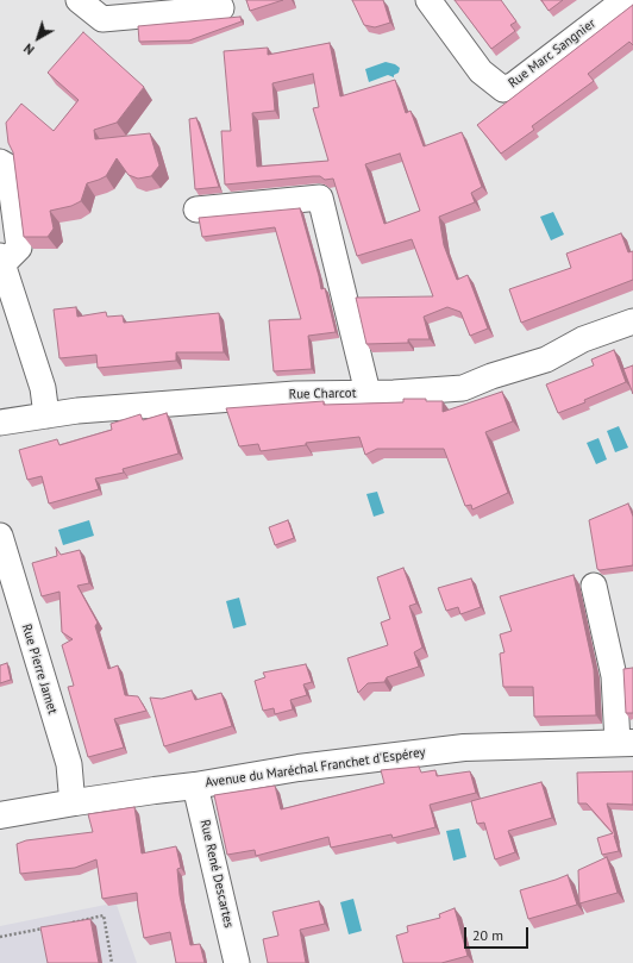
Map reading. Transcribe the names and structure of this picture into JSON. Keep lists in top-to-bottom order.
{
  "streets": {
    "main road": ["Avenue du Maréchal Franchet d'Espérey"],
    "street": [
      "Rue Marc Sangnier",
      "Rue Charcot",
      "Rue Pierre Jamet",
      "Rue René Descartes"
    ]
  },
  "crossings": [
    ["Rue Pierre Jamet", "Avenue du Maréchal Franchet d'Espérey"],
    ["Avenue du Maréchal Franchet d'Espérey", "Rue René Descartes"]
  ],
  "scale_bar": "20 m",
  "north": "bottom left"
}
